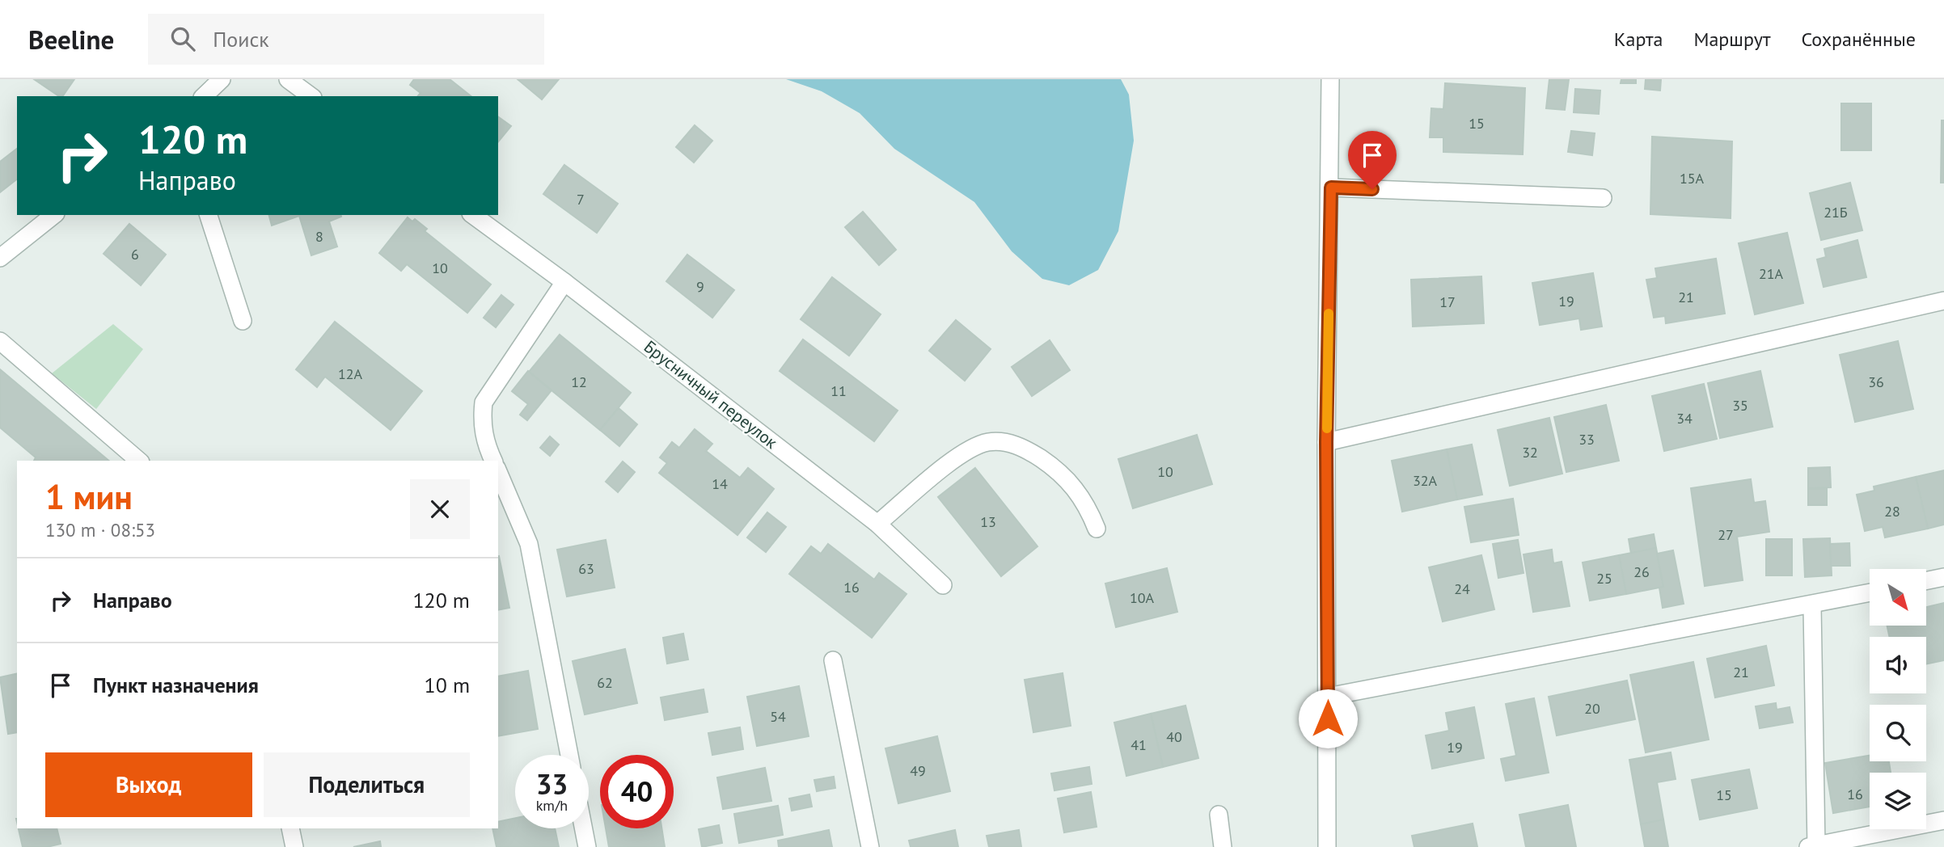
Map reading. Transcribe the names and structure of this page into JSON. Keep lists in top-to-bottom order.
{
  "streets": {
    "street": ["Брусничный переулок"]
  },
  "house_numbers": [
    "15",
    "15А",
    "7",
    "21Б",
    "8",
    "6",
    "10",
    "21А",
    "9",
    "21",
    "19",
    "17",
    "12А",
    "12",
    "36",
    "11",
    "35",
    "34",
    "33",
    "32",
    "10",
    "32А",
    "14",
    "28",
    "13",
    "27",
    "63",
    "26",
    "25",
    "16",
    "24",
    "10А",
    "21",
    "62",
    "20",
    "54",
    "40",
    "41",
    "19",
    "49",
    "16",
    "15"
  ],
  "north": "bottom right",
  "page": {
    "header": "Beeline",
    "search": "Поиск",
    "nav": ["Карта", "Маршрут", "Сохранённые"],
    "turn": ["120 m", "Направо"],
    "heading": ["1 мин", "130 m · 08:53"],
    "list": [
      {
        "name": "Направо",
        "value": "120 m"
      },
      {
        "name": "Пункт назначения",
        "value": "10 m"
      }
    ],
    "buttons": ["Выход", "Поделиться"],
    "speed": "33 km/h",
    "limit": "40"
  }
}
